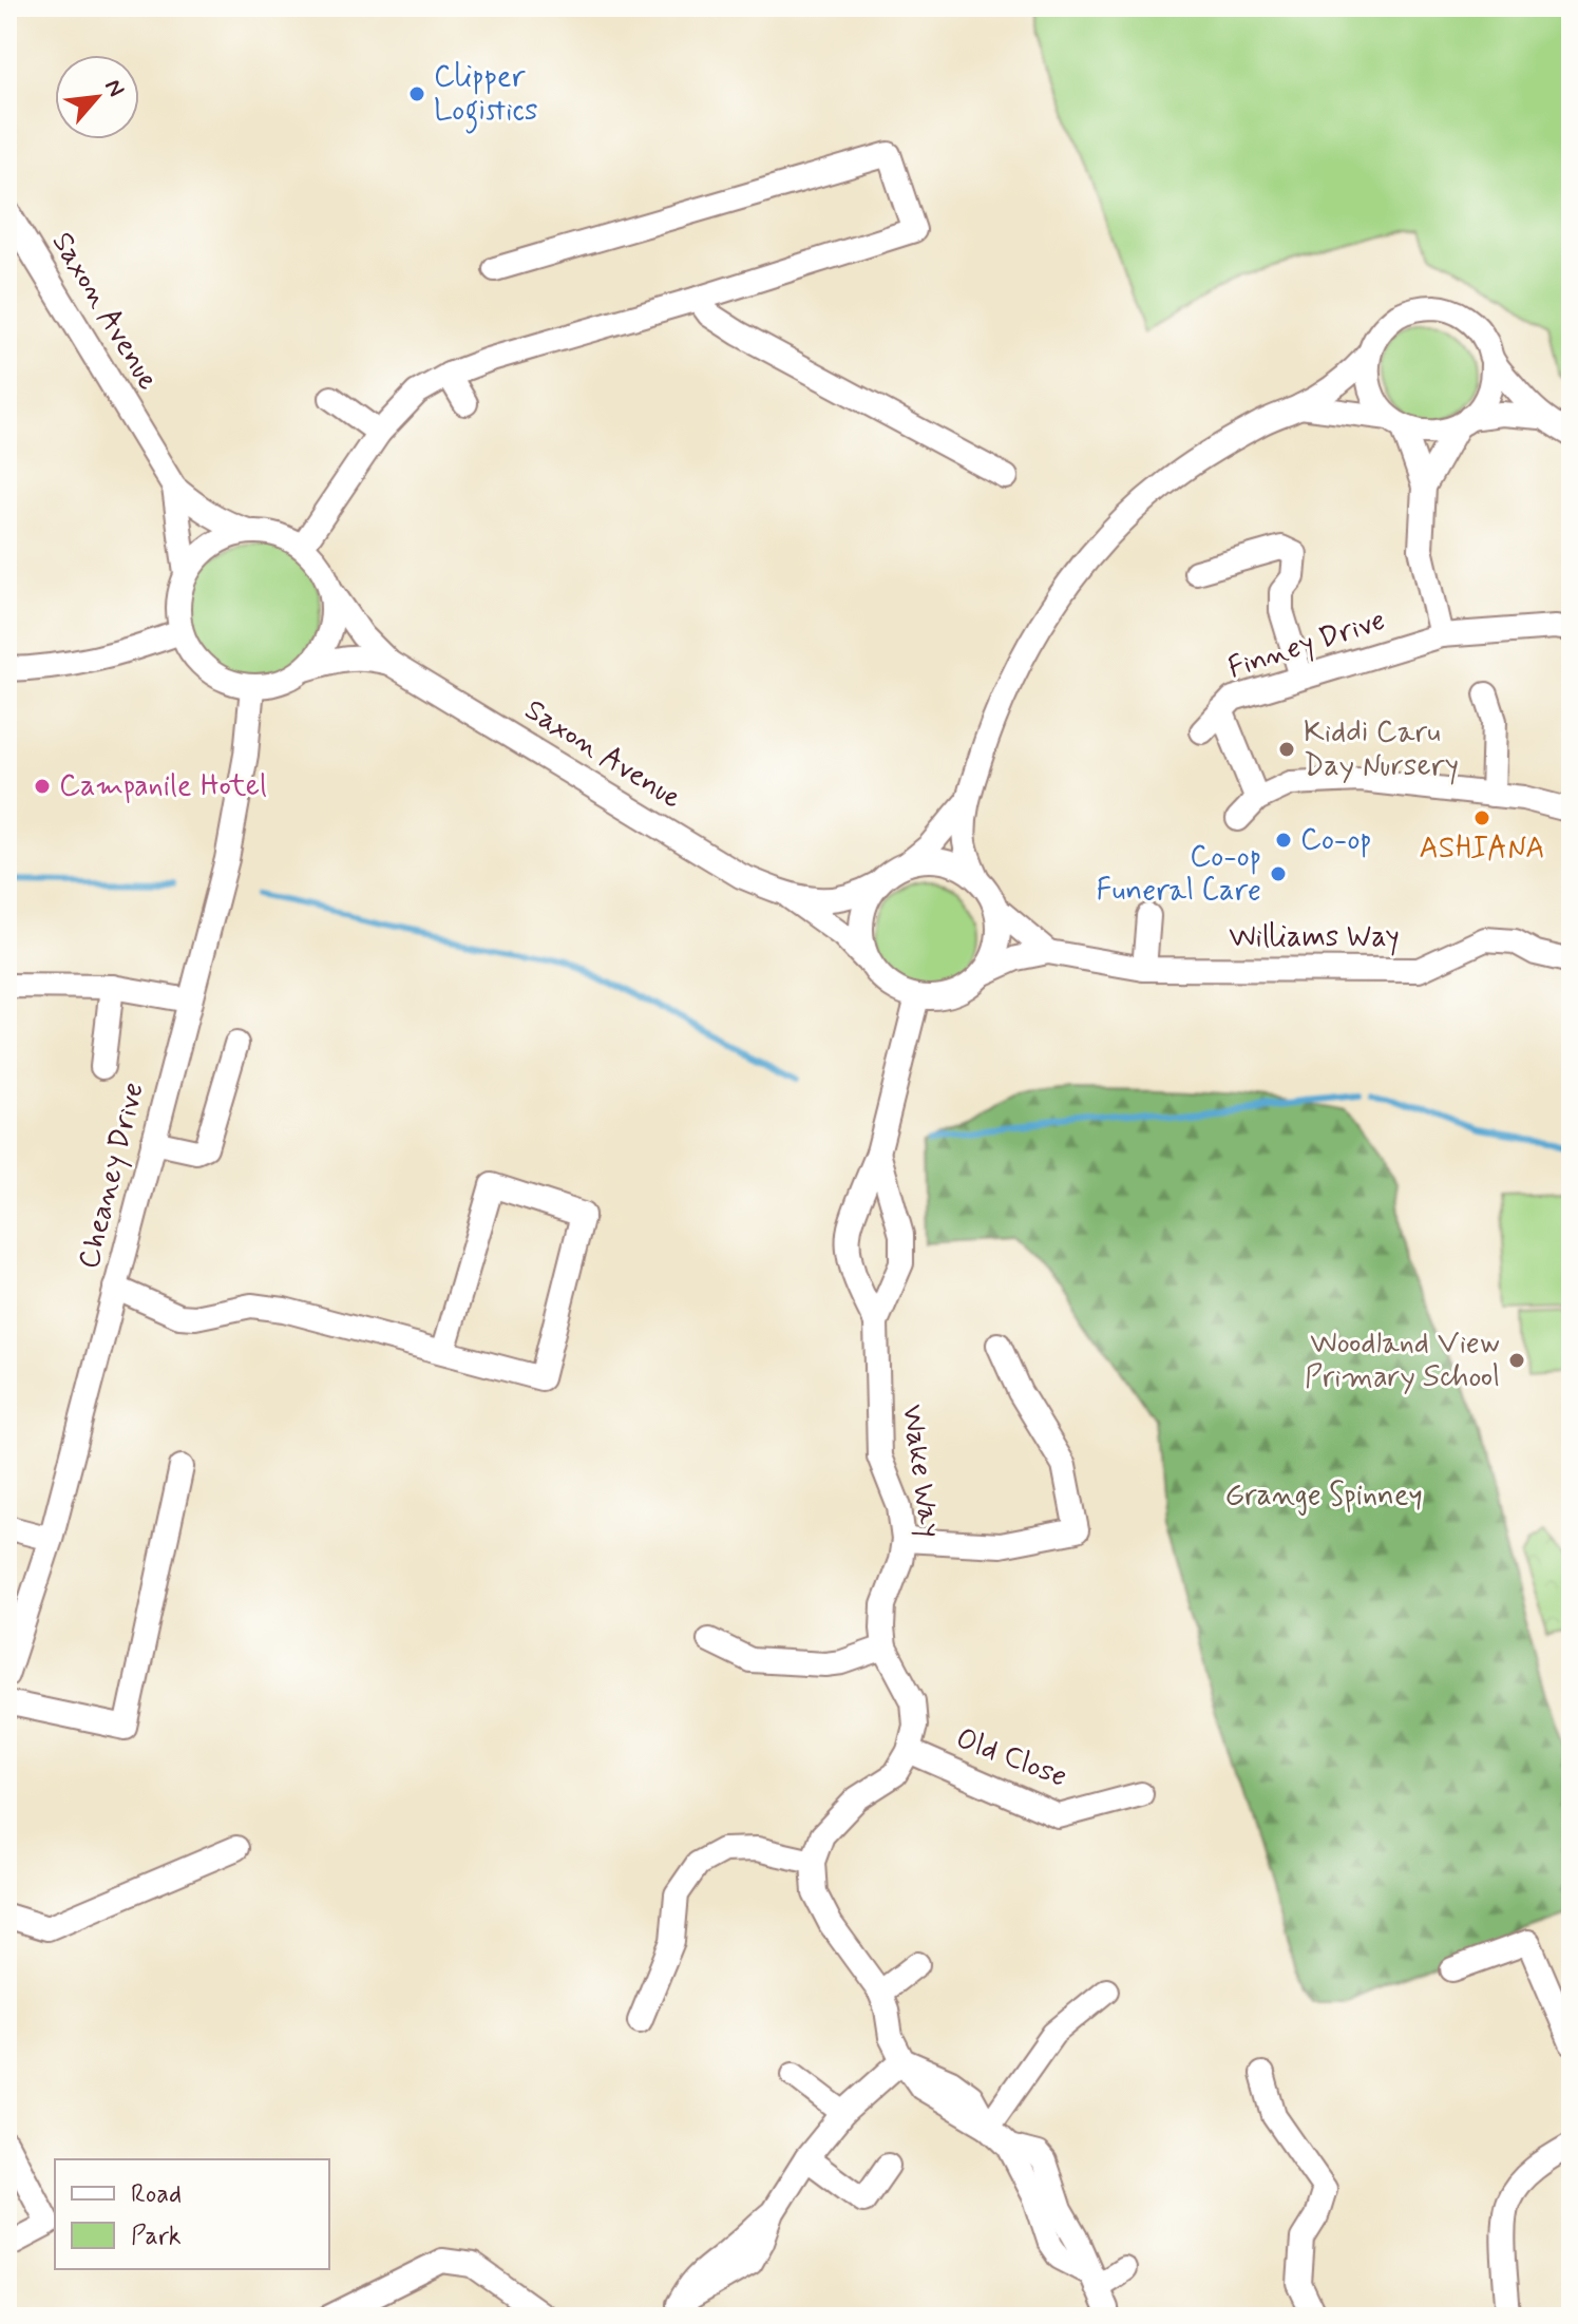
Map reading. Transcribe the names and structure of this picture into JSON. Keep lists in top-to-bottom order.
{
  "streets": {
    "street": [
      "Saxon Avenue",
      "Finney Drive",
      "Williams Way",
      "Cheaney Drive",
      "Wake Way",
      "Old Close"
    ]
  },
  "crossings": [
    ["Saxon Avenue", "Williams Way"],
    ["Saxon Avenue", "Cheaney Drive"],
    ["Saxon Avenue", "Wake Way"],
    ["Williams Way", "Wake Way"],
    ["Wake Way", "Old Close"]
  ],
  "parks": ["Grange Spinney"],
  "places": [
    "Clipper Logistics",
    "Kiddi Caru Day Nursery",
    "Campanile Hotel",
    "ASHIANA",
    "Co-op",
    "Co-op Funeral Care",
    "Woodland View Primary School"
  ],
  "legend": ["Road", "Park"],
  "north": "top right"
}
